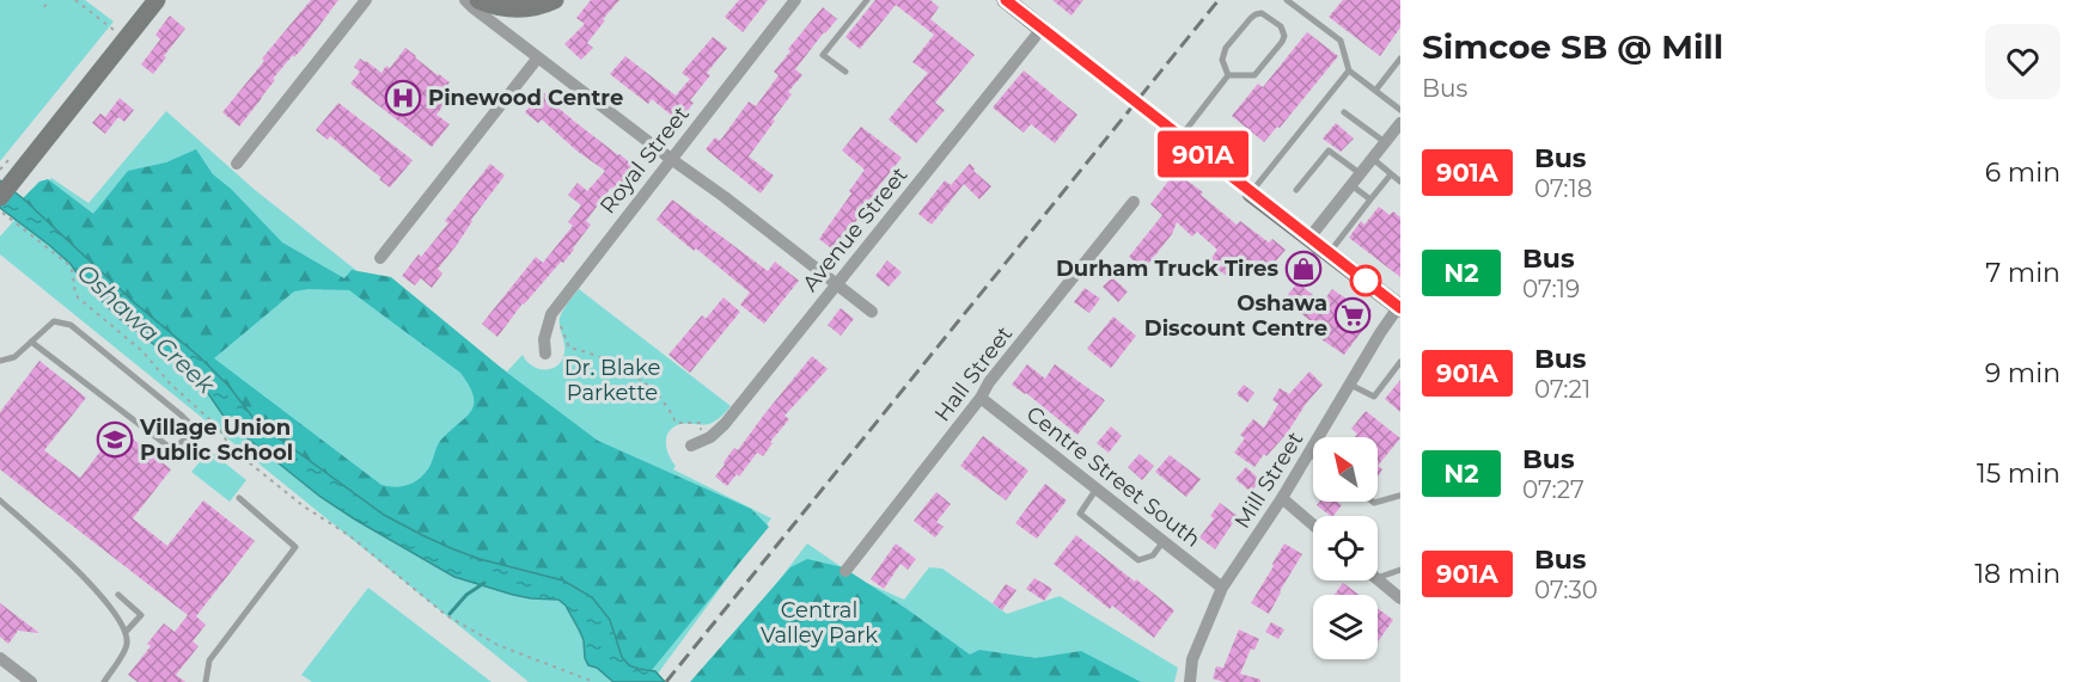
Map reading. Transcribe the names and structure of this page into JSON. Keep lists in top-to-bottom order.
{
  "streets": {
    "street": [
      "Royal Street",
      "Avenue Street",
      "Hall Street",
      "Centre Street South",
      "Mill Street"
    ]
  },
  "crossings": [
    ["Hall Street", "Centre Street South"],
    ["Centre Street South", "Mill Street"]
  ],
  "water": ["Oshawa Creek"],
  "parks": ["Dr. Blake Parkette", "Central Valley Park"],
  "places": {
    "hospital": ["Pinewood Centre"],
    "shop": ["Durham Truck Tires"],
    "supermarket": ["Oshawa Discount Centre"],
    "school or university": ["Village Union Public School"]
  },
  "lines": ["bus line 901A"],
  "north": "top left",
  "page": {
    "on_map": "901A",
    "heading": ["Simcoe SB @ Mill", "Bus"],
    "list": [
      {
        "mark": "901A",
        "name": "Bus",
        "note": "07:18",
        "value": "6 min"
      },
      {
        "mark": "N2",
        "name": "Bus",
        "note": "07:19",
        "value": "7 min"
      },
      {
        "mark": "901A",
        "name": "Bus",
        "note": "07:21",
        "value": "9 min"
      },
      {
        "mark": "N2",
        "name": "Bus",
        "note": "07:27",
        "value": "15 min"
      },
      {
        "mark": "901A",
        "name": "Bus",
        "note": "07:30",
        "value": "18 min"
      }
    ]
  }
}
